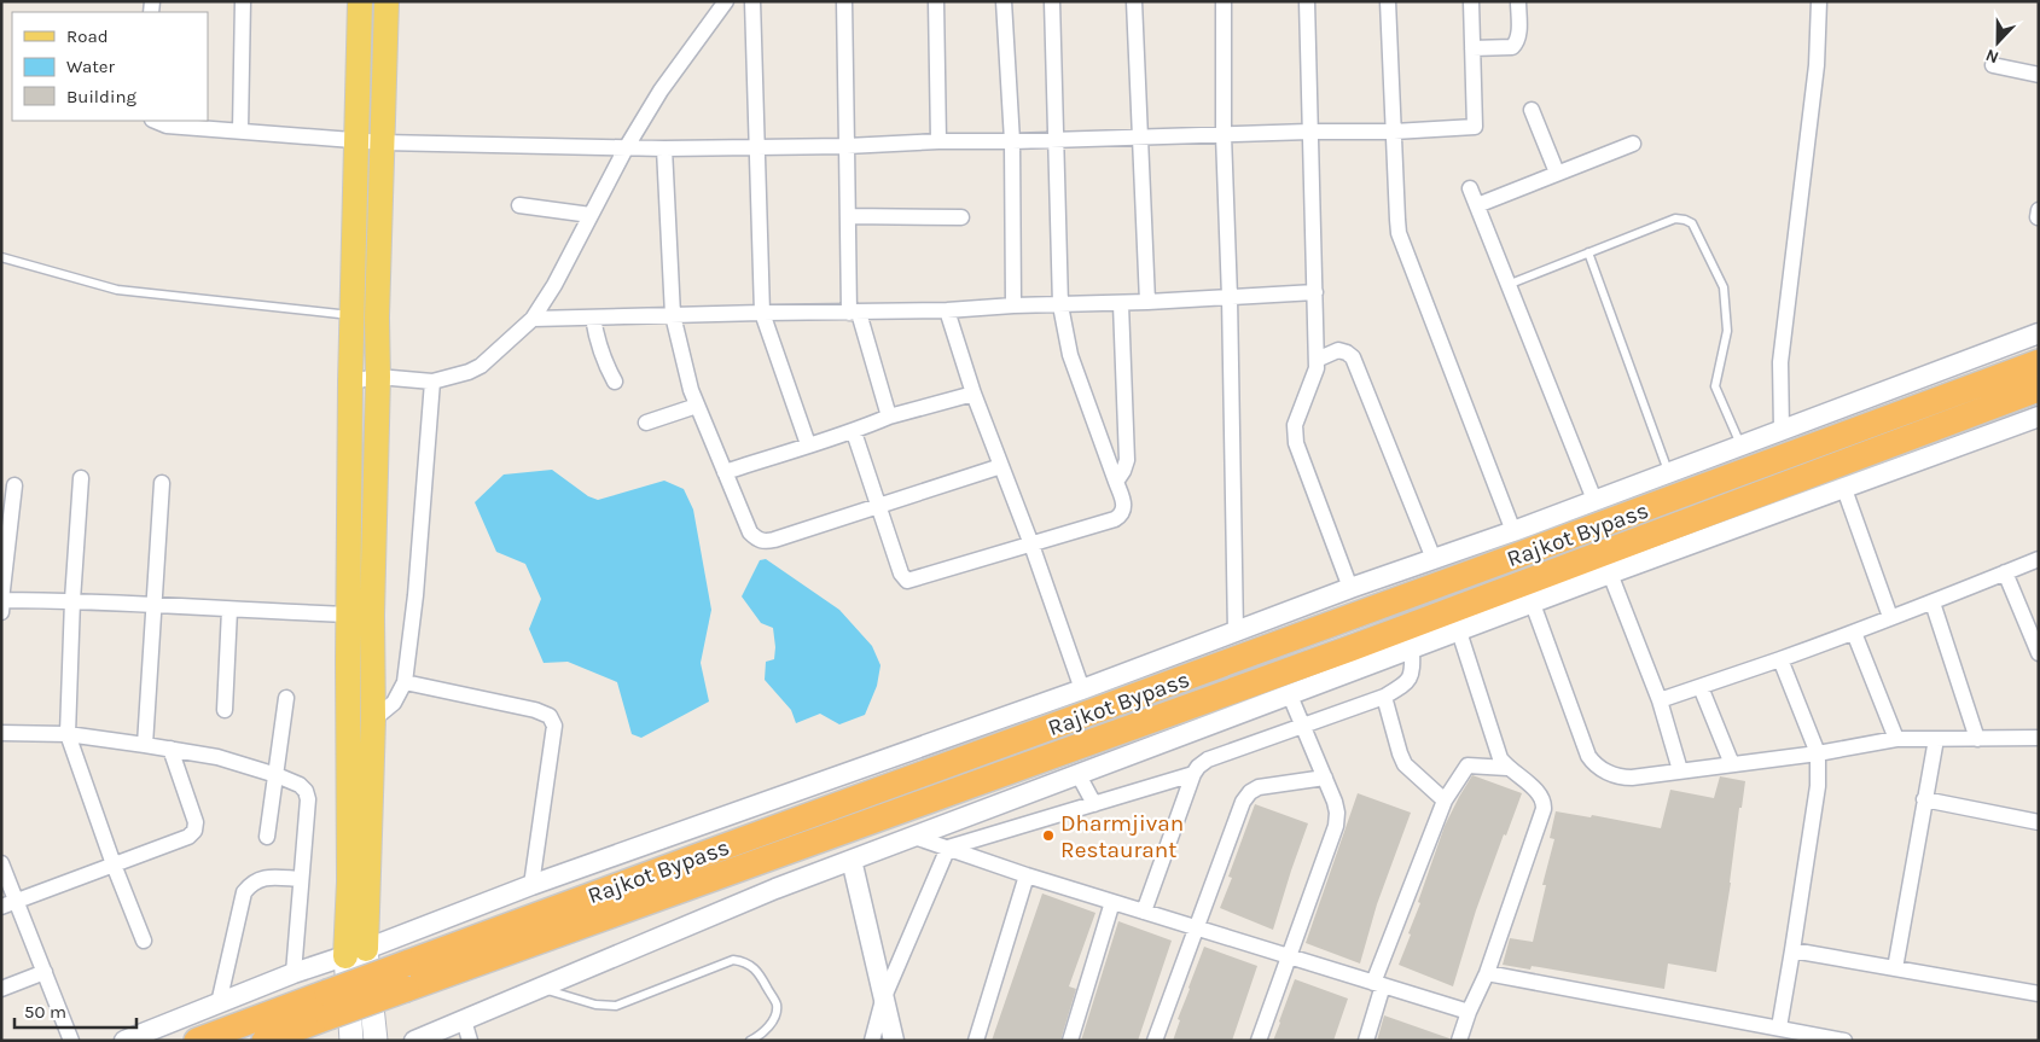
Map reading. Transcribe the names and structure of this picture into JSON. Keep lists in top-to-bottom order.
{
  "streets": {
    "highway": ["Rajkot Bypass"]
  },
  "places": ["Dharmjivan Restaurant"],
  "legend": ["Road", "Water", "Building"],
  "scale_bar": "50 m",
  "north": "bottom"
}
